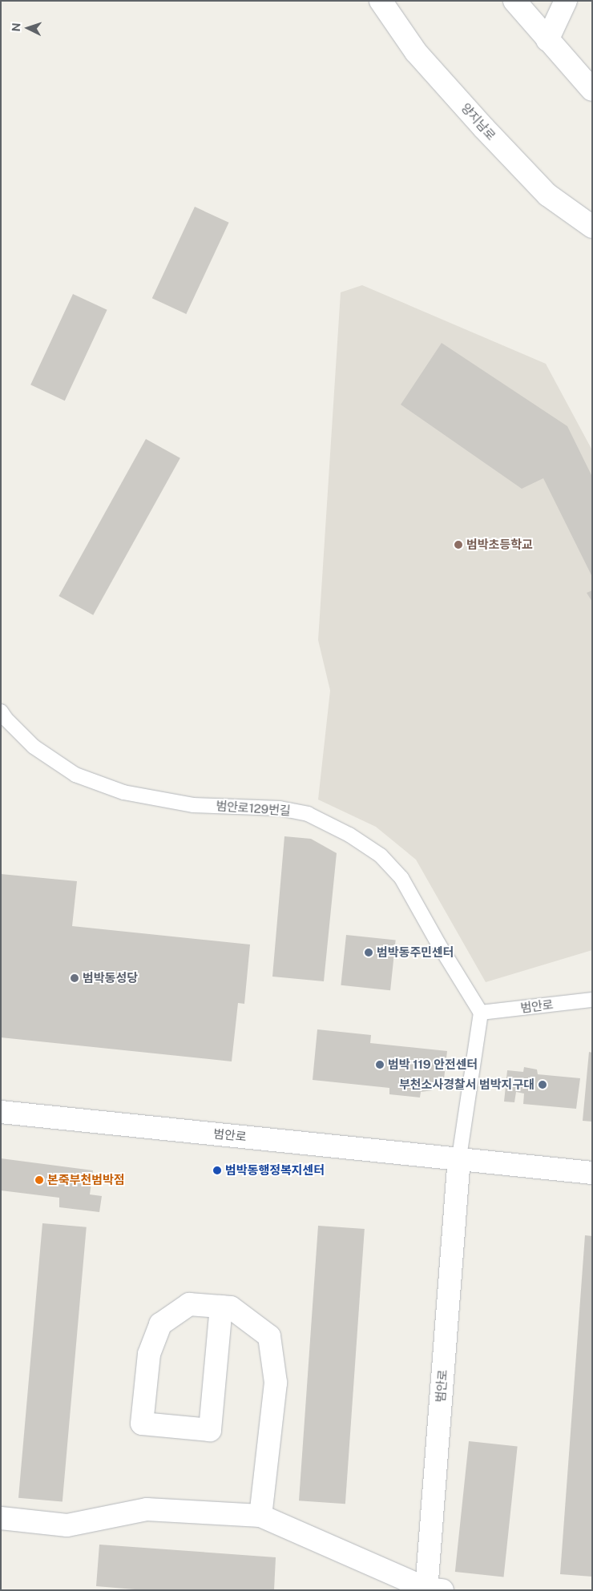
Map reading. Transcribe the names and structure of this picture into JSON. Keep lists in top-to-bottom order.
{
  "streets": {
    "street": ["양지남로", "범안로"],
    "lane": ["범안로129번길"]
  },
  "crossings": [
    ["범안로129번길", "범안로"]
  ],
  "places": [
    "범박초등학교",
    "범박동주민센터",
    "범박동성당",
    "범박 119 안전센터",
    "부천소사경찰서 범박지구대",
    "범박동행정복지센터",
    "본죽부천범박점"
  ],
  "north": "left"
}
